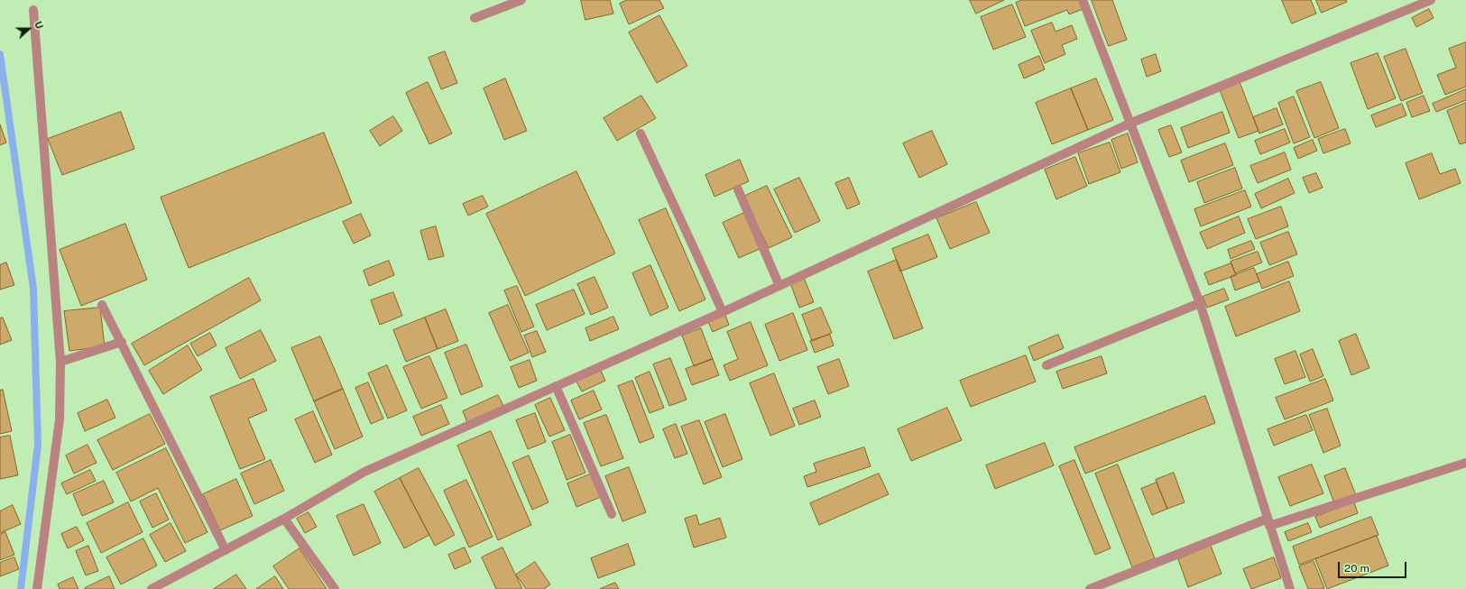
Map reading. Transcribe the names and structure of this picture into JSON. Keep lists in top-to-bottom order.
{
  "scale_bar": "20 m",
  "north": "right"
}
